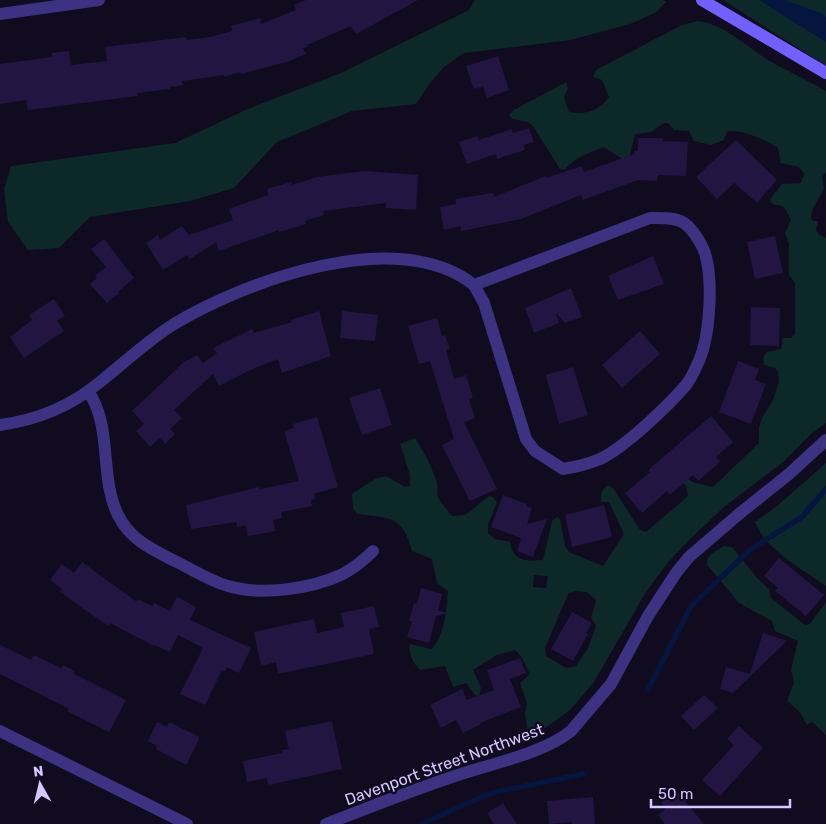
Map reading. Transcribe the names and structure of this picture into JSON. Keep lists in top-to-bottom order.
{
  "streets": {
    "street": ["Davenport Street Northwest"]
  },
  "scale_bar": "50 m",
  "north": "top"
}
